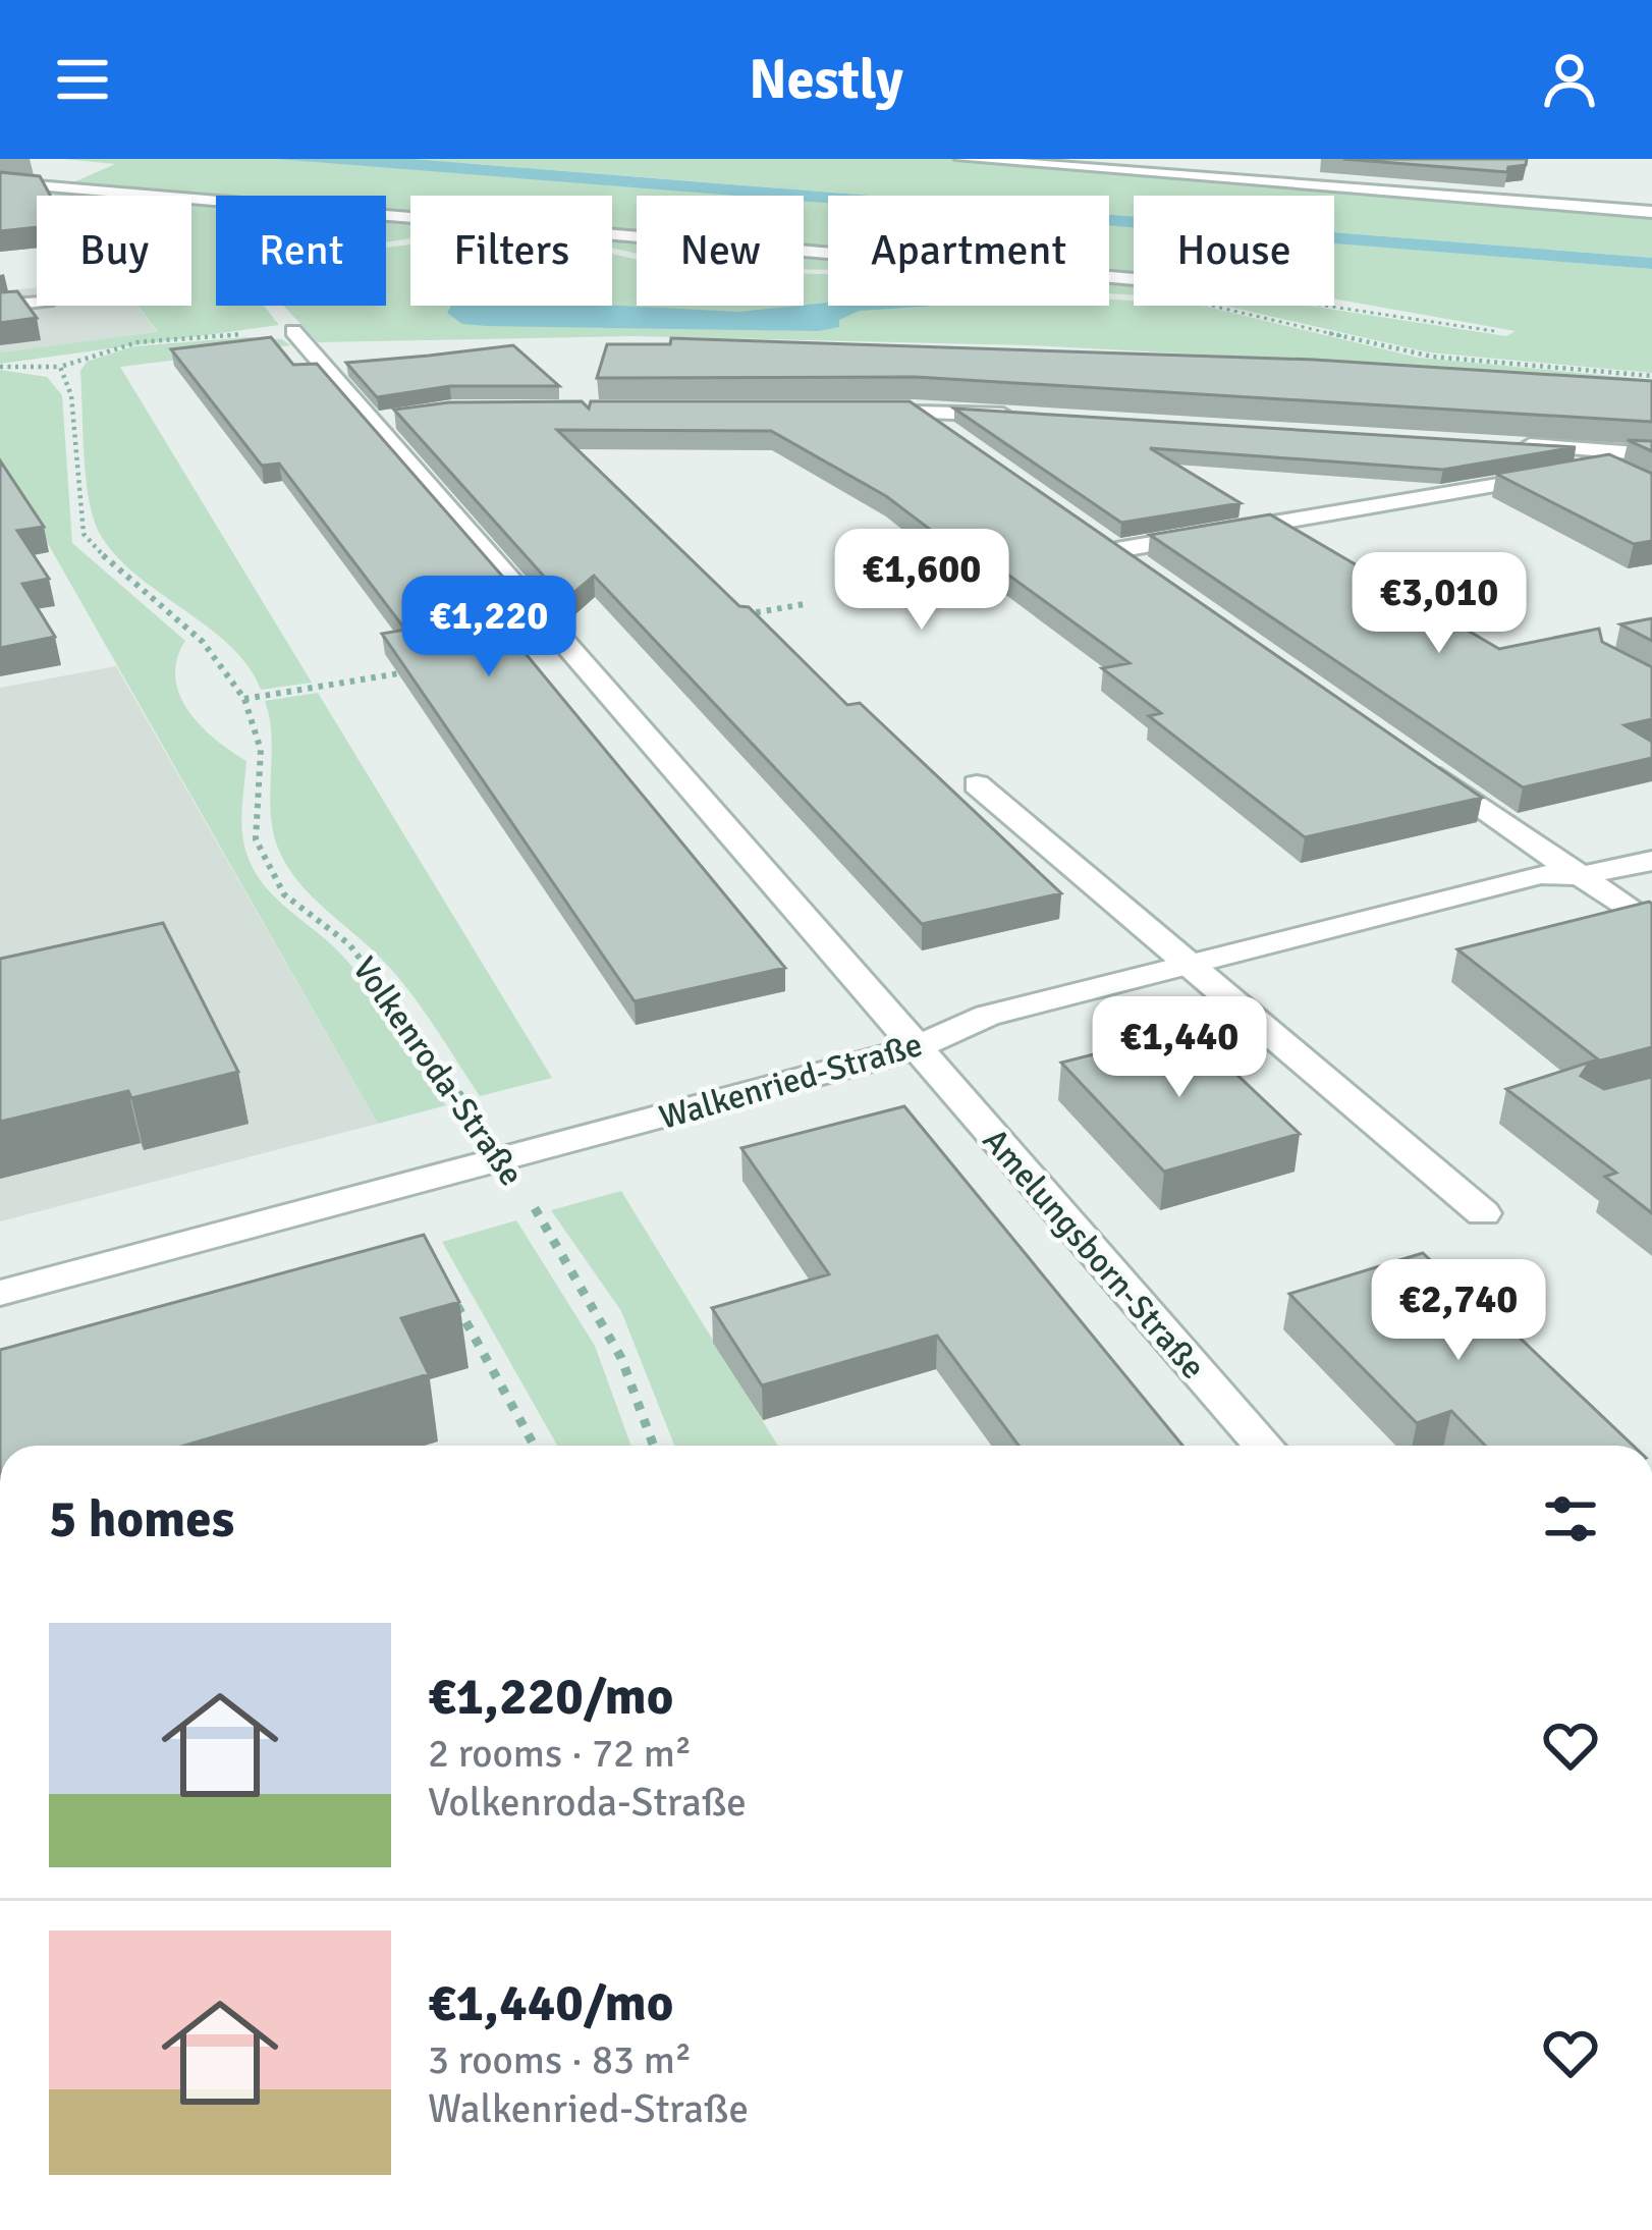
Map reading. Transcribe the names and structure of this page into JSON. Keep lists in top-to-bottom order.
{
  "streets": {
    "street": ["Walkenried-Straße", "Amelungsborn-Straße"],
    "path": ["Volkenroda-Straße"]
  },
  "crossings": [
    ["Volkenroda-Straße", "Walkenried-Straße"],
    ["Walkenried-Straße", "Amelungsborn-Straße"]
  ],
  "page": {
    "header": "Nestly",
    "chip": [
      "Buy",
      "Rent",
      "Filters",
      "New",
      "Apartment",
      "House"
    ],
    "price": [
      "€1,600",
      "€3,010",
      "€1,220",
      "€1,440",
      "€2,740"
    ],
    "heading": "5 homes",
    "list": [
      {
        "name": "€1,220/mo",
        "note": "2 rooms · 72 m² · Volkenroda-Straße"
      },
      {
        "name": "€1,440/mo",
        "note": "3 rooms · 83 m² · Walkenried-Straße"
      }
    ]
  }
}
